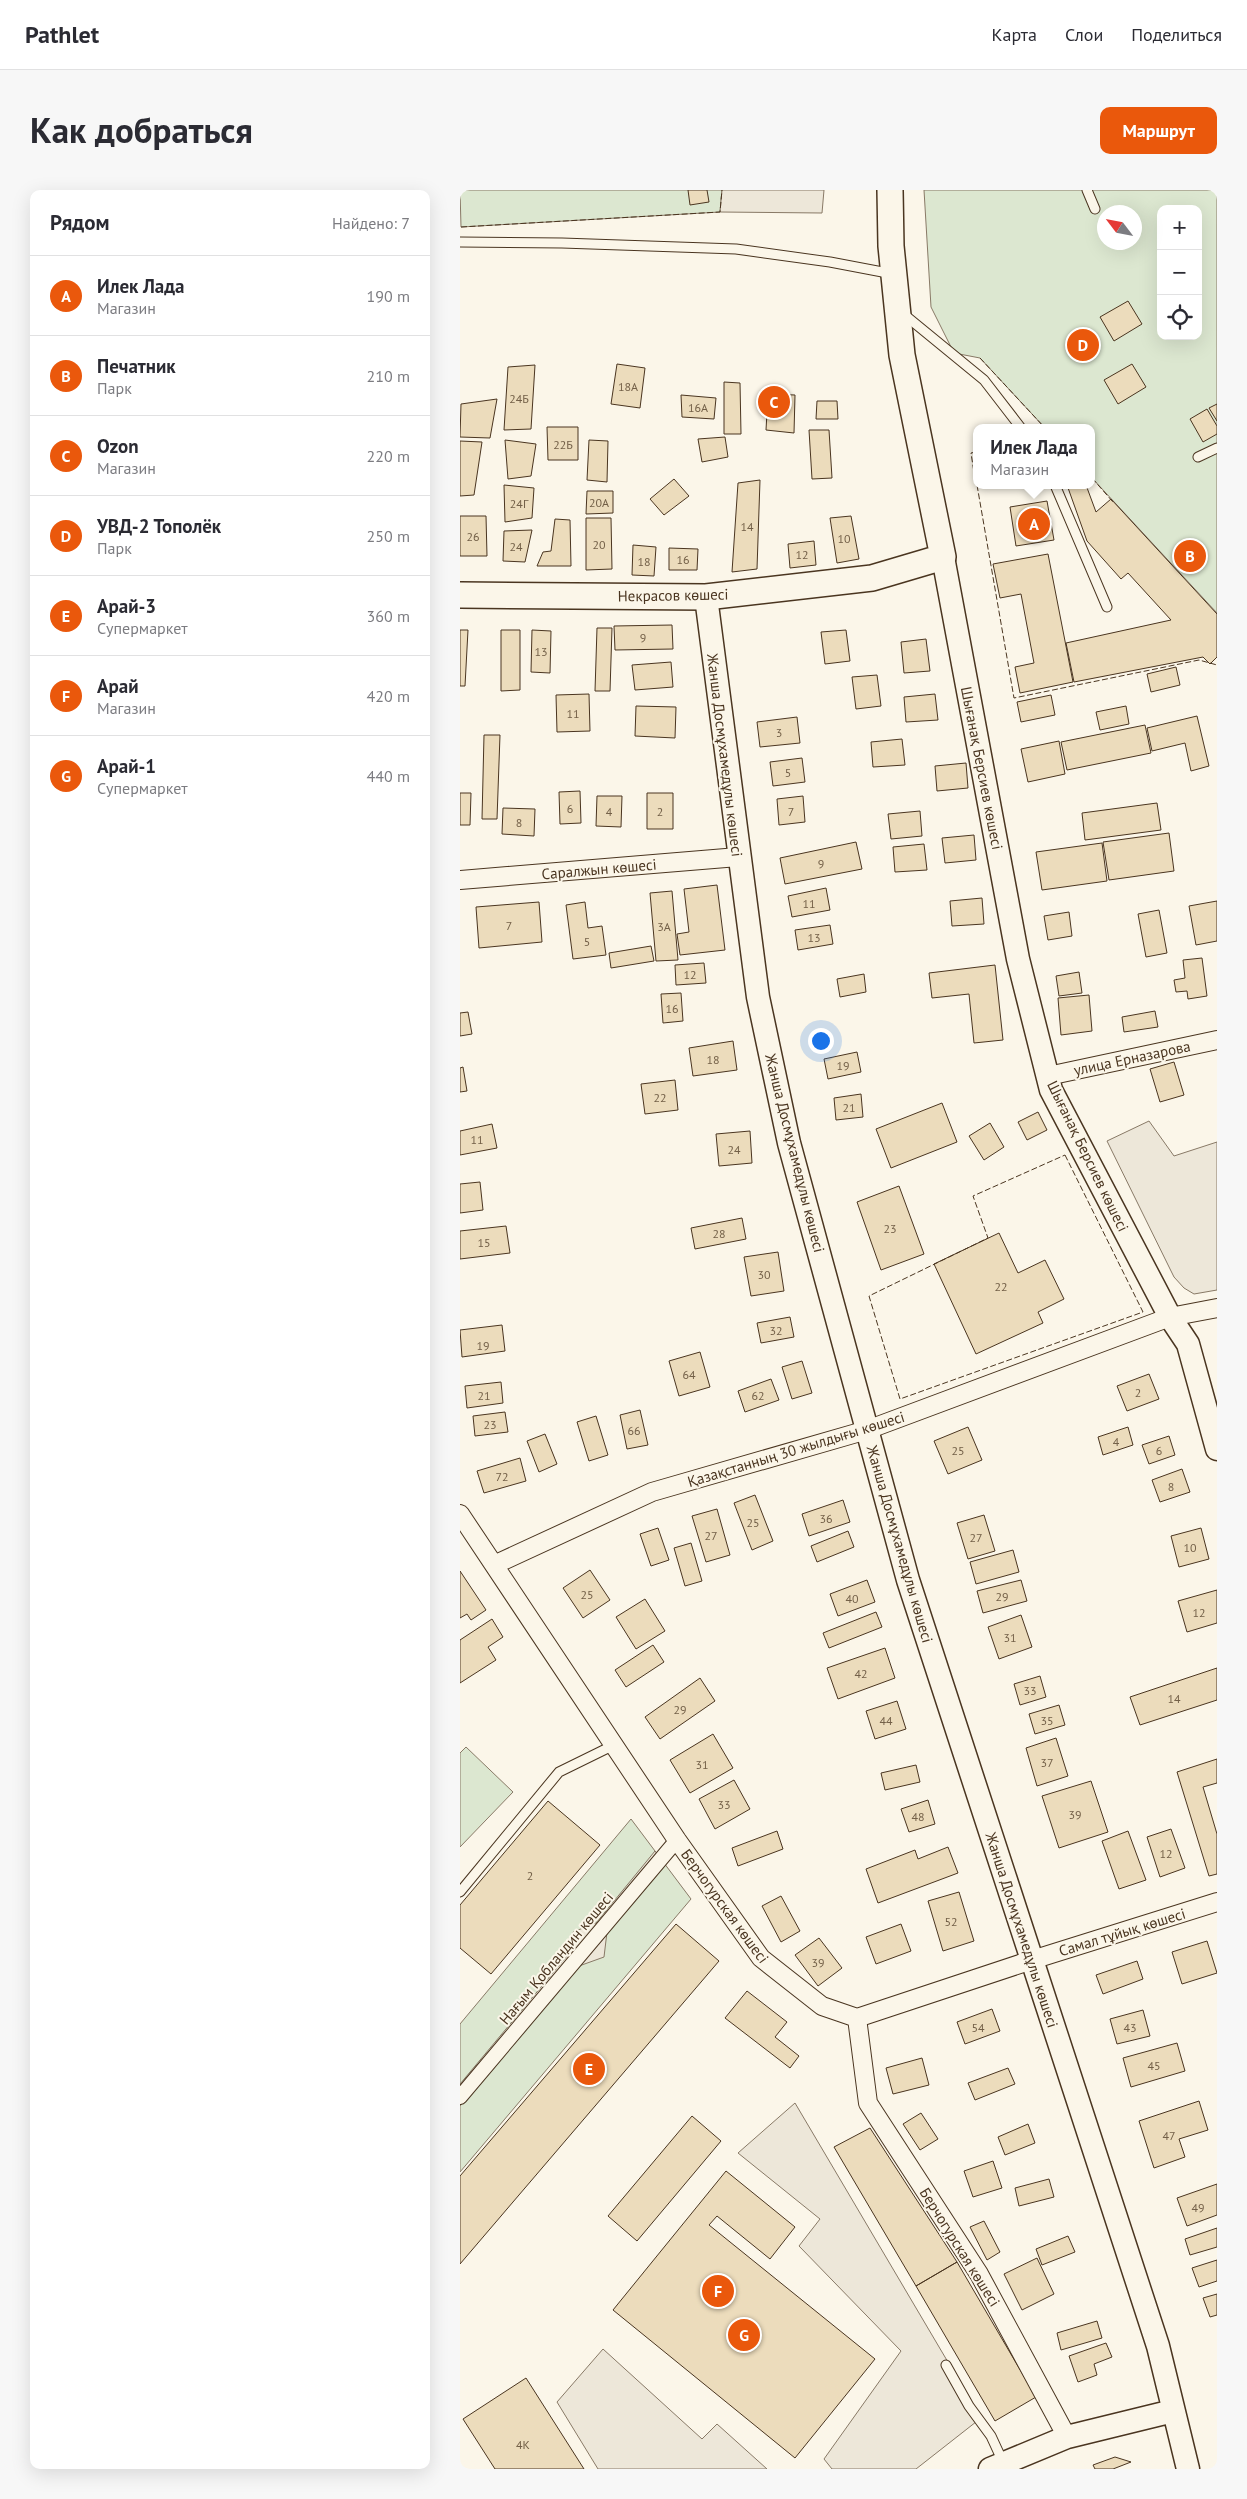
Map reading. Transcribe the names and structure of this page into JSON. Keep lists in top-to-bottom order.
{
  "streets": {
    "main road": ["Некрасов көшесі", "Шығанақ Берсиев көшесі"],
    "street": [
      "Жанша Досмұхамедұлы көшесі",
      "Саралжын көшесі",
      "улица Ерназарова",
      "Қазақстанның 30 жылдығы көшесі",
      "Берчогурская көшесі",
      "Самал тұйық көшесі",
      "Нағым Қобландин көшесі"
    ]
  },
  "crossings": [
    ["Некрасов көшесі", "Жанша Досмұхамедұлы көшесі"],
    ["Некрасов көшесі", "Шығанақ Берсиев көшесі"],
    ["Жанша Досмұхамедұлы көшесі", "Саралжын көшесі"],
    ["Жанша Досмұхамедұлы көшесі", "Қазақстанның 30 жылдығы көшесі"],
    ["Жанша Досмұхамедұлы көшесі", "Самал тұйық көшесі"],
    ["Шығанақ Берсиев көшесі", "улица Ерназарова"],
    ["Шығанақ Берсиев көшесі", "Қазақстанның 30 жылдығы көшесі"],
    ["Қазақстанның 30 жылдығы көшесі", "Берчогурская көшесі"],
    ["Берчогурская көшесі", "Самал тұйық көшесі"],
    ["Берчогурская көшесі", "Нағым Қобландин көшесі"]
  ],
  "house_numbers": [
    "18A",
    "24Б",
    "16A",
    "22Б",
    "20A",
    "24Г",
    "14",
    "26",
    "10",
    "20",
    "24",
    "12",
    "16",
    "18",
    "9",
    "13",
    "11",
    "3",
    "5",
    "6",
    "4",
    "2",
    "7",
    "8",
    "9",
    "11",
    "7",
    "3А",
    "13",
    "5",
    "12",
    "16",
    "18",
    "19",
    "22",
    "21",
    "11",
    "24",
    "23",
    "28",
    "15",
    "30",
    "22",
    "32",
    "19",
    "64",
    "2",
    "21",
    "62",
    "23",
    "66",
    "4",
    "25",
    "6",
    "72",
    "8",
    "36",
    "25",
    "27",
    "27",
    "10",
    "25",
    "29",
    "40",
    "12",
    "31",
    "42",
    "33",
    "14",
    "29",
    "44",
    "35",
    "37",
    "31",
    "33",
    "39",
    "48",
    "12",
    "2",
    "52",
    "39",
    "54",
    "43",
    "45",
    "47",
    "49",
    "4К"
  ],
  "north": "top left",
  "page": {
    "header": "Pathlet",
    "nav": ["Карта", "Слои", "Поделиться"],
    "title": "Как добраться",
    "buttons": "Маршрут",
    "heading": ["Рядом", "Найдено: 7"],
    "map_buttons": ["+", "−"],
    "list": [
      {
        "mark": "A",
        "name": "Илек Лада",
        "note": "Магазин",
        "value": "190 m"
      },
      {
        "mark": "B",
        "name": "Печатник",
        "note": "Парк",
        "value": "210 m"
      },
      {
        "mark": "C",
        "name": "Ozon",
        "note": "Магазин",
        "value": "220 m"
      },
      {
        "mark": "D",
        "name": "УВД-2 Тополёк",
        "note": "Парк",
        "value": "250 m"
      },
      {
        "mark": "E",
        "name": "Арай-3",
        "note": "Супермаркет",
        "value": "360 m"
      },
      {
        "mark": "F",
        "name": "Арай",
        "note": "Магазин",
        "value": "420 m"
      },
      {
        "mark": "G",
        "name": "Арай-1",
        "note": "Супермаркет",
        "value": "440 m"
      }
    ],
    "pins": [
      "D",
      "C",
      "A",
      "B",
      "E",
      "F",
      "G"
    ],
    "popup": ["Илек Лада", "Магазин"]
  }
}
